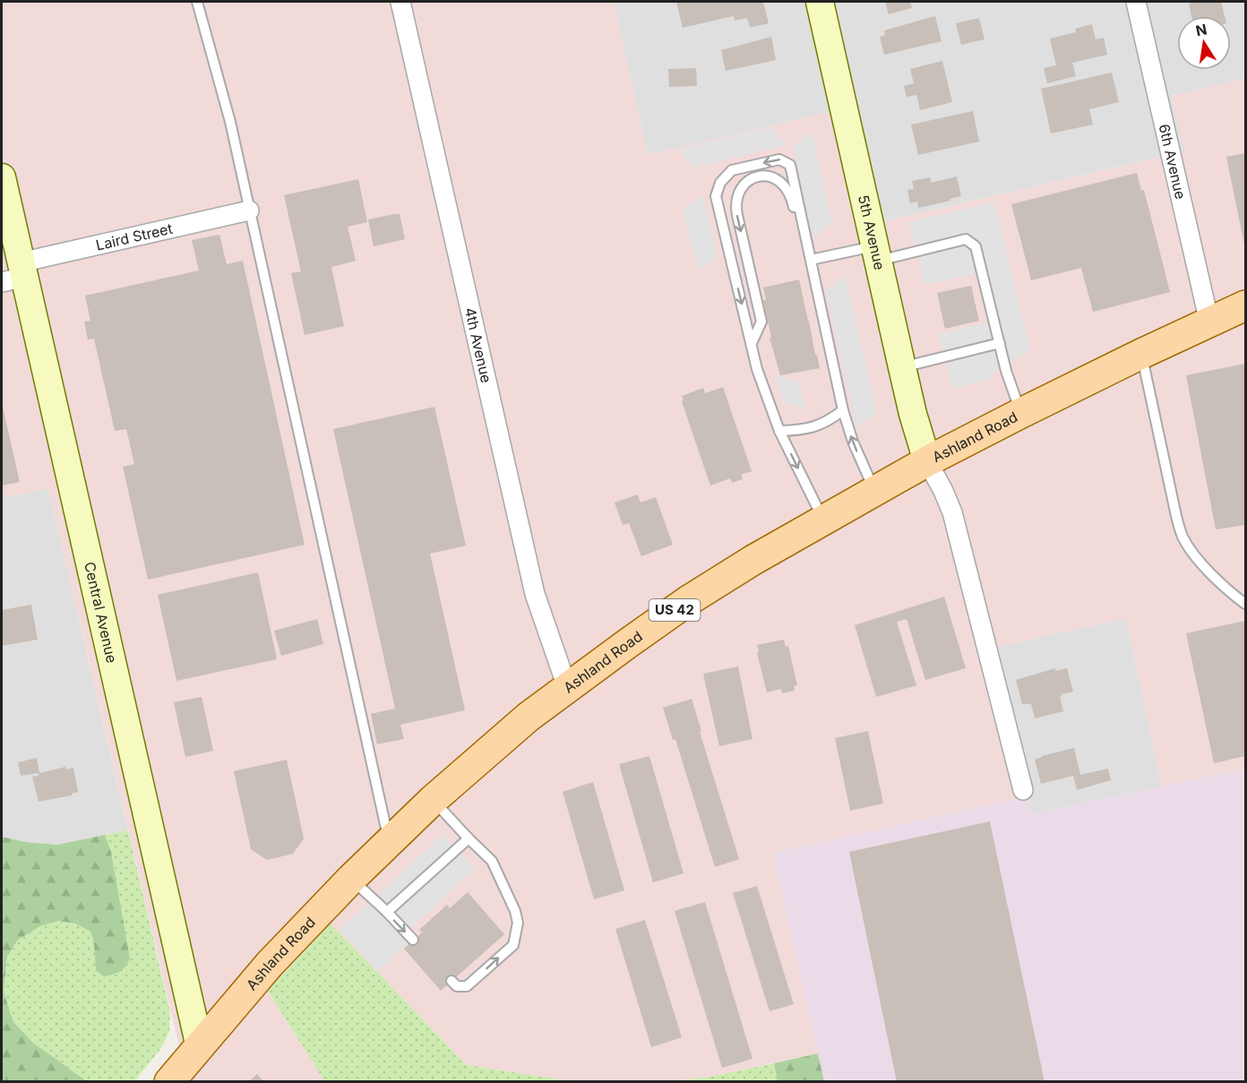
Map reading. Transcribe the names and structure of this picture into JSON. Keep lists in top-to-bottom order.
{
  "streets": {
    "main road": ["Ashland Road", "US 42"],
    "street": [
      "6th Avenue",
      "5th Avenue",
      "Laird Street",
      "4th Avenue",
      "Central Avenue"
    ]
  },
  "crossings": [
    ["6th Avenue", "Ashland Road"],
    ["5th Avenue", "Ashland Road"],
    ["Laird Street", "Central Avenue"],
    ["4th Avenue", "Ashland Road"],
    ["Ashland Road", "Central Avenue"]
  ],
  "north": "top"
}
